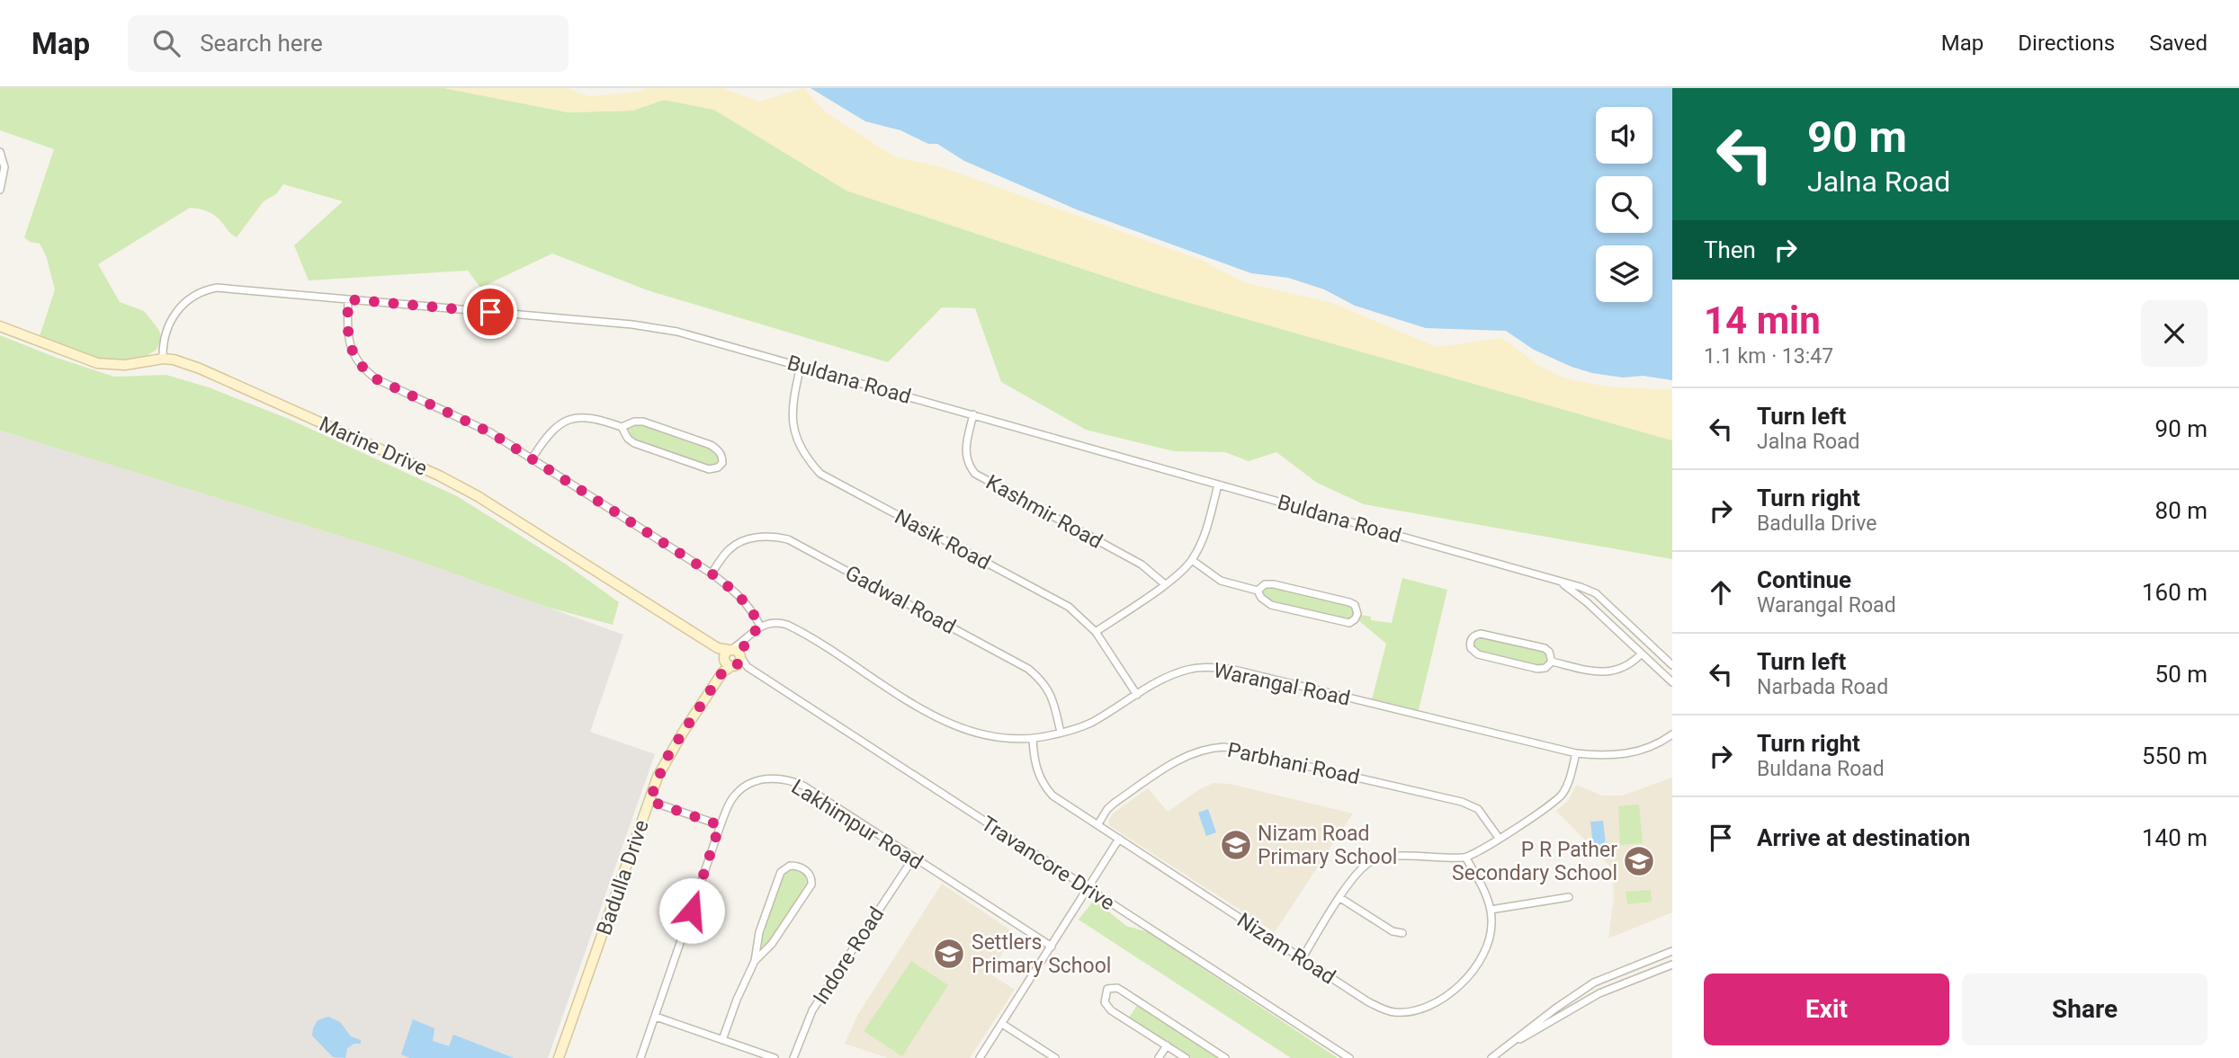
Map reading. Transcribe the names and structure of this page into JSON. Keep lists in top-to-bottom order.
{
  "streets": {
    "street": [
      "Buldana Road",
      "Marine Drive",
      "Kashmir Road",
      "Nasik Road",
      "Gadwal Road",
      "Warangal Road",
      "Parbhani Road",
      "Lakhimpur Road",
      "Travancore Drive",
      "Badulla Drive",
      "Nizam Road",
      "Indore Road"
    ]
  },
  "crossings": [
    ["Buldana Road", "Marine Drive"],
    ["Buldana Road", "Kashmir Road"],
    ["Buldana Road", "Nasik Road"],
    ["Marine Drive", "Travancore Drive"],
    ["Marine Drive", "Badulla Drive"],
    ["Nasik Road", "Warangal Road"],
    ["Gadwal Road", "Warangal Road"],
    ["Warangal Road", "Nizam Road"],
    ["Parbhani Road", "Nizam Road"],
    ["Lakhimpur Road", "Indore Road"],
    ["Travancore Drive", "Badulla Drive"]
  ],
  "places": {
    "school or university": ["Nizam Road Primary School", "P R Pather Secondary School", "Settlers Primary School"]
  },
  "page": {
    "header": "Map",
    "search": "Search here",
    "nav": ["Map", "Directions", "Saved"],
    "turn": ["90 m", "Jalna Road"],
    "then": "Then",
    "heading": ["14 min", "1.1 km · 13:47"],
    "list": [
      {
        "name": "Turn left",
        "note": "Jalna Road",
        "value": "90 m"
      },
      {
        "name": "Turn right",
        "note": "Badulla Drive",
        "value": "80 m"
      },
      {
        "name": "Continue",
        "note": "Warangal Road",
        "value": "160 m"
      },
      {
        "name": "Turn left",
        "note": "Narbada Road",
        "value": "50 m"
      },
      {
        "name": "Turn right",
        "note": "Buldana Road",
        "value": "550 m"
      },
      {
        "name": "Arrive at destination",
        "value": "140 m"
      }
    ],
    "buttons": ["Exit", "Share"]
  }
}
